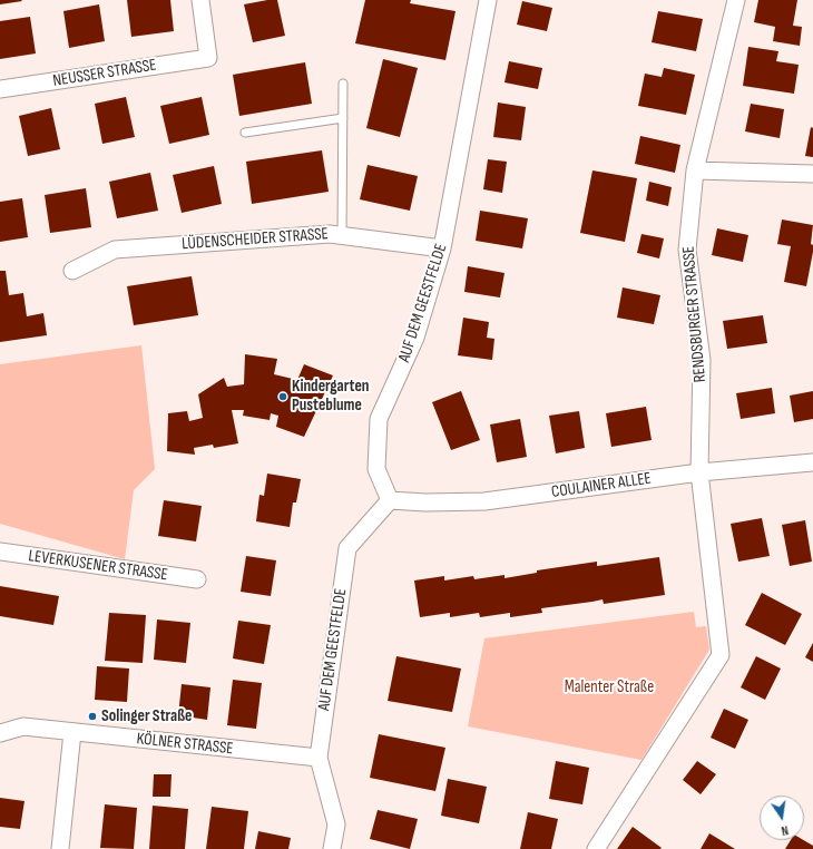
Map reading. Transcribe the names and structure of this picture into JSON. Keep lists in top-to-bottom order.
{
  "streets": {
    "street": [
      "NEUSSER STRASSE",
      "LÜDENSCHEIDER STRASSE",
      "AUF DEM GEESTFELDE",
      "RENDSBURGER STRASSE",
      "COULAINER ALLEE",
      "LEVERKUSENER STRASSE",
      "KÖLNER STRASSE"
    ]
  },
  "crossings": [
    ["LÜDENSCHEIDER STRASSE", "AUF DEM GEESTFELDE"],
    ["AUF DEM GEESTFELDE", "COULAINER ALLEE"],
    ["AUF DEM GEESTFELDE", "KÖLNER STRASSE"],
    ["RENDSBURGER STRASSE", "COULAINER ALLEE"]
  ],
  "parks": ["Malenter Straße"],
  "places": ["Kindergarten Pusteblume", "Solinger Straße"],
  "north": "bottom"
}
